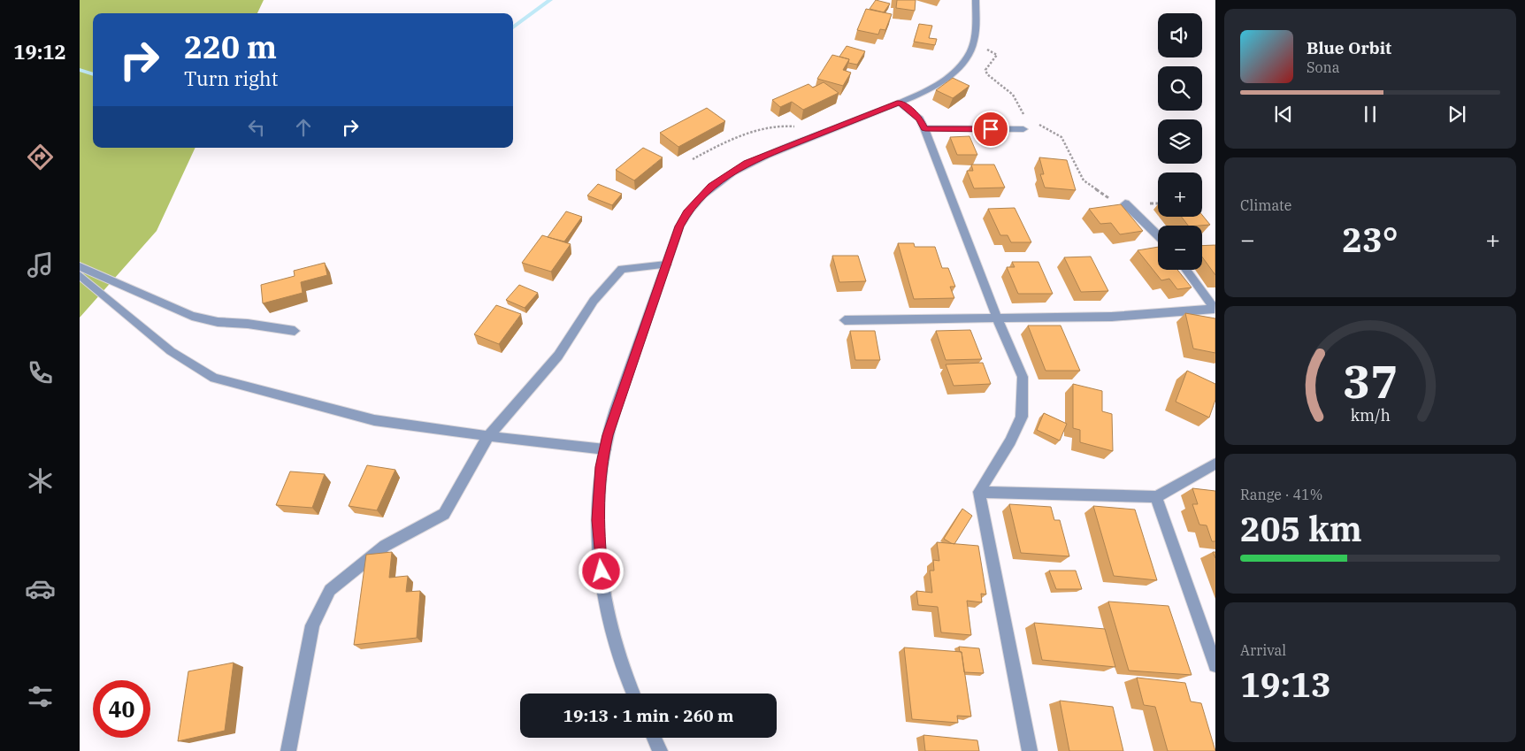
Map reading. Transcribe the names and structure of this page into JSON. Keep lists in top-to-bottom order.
{
  "page": {
    "tabs": "19:12",
    "map_buttons": ["+", "−"],
    "turn": ["220 m", "Turn right"],
    "song": ["Blue Orbit", "Sona"],
    "tile": [
      "Climate",
      ["Range · 41%", "205 km"],
      ["Arrival", "19:13"]
    ],
    "heat": ["−", "23°", "+"],
    "limit": "40",
    "trip": "19:13 · 1 min · 260 m",
    "gauge": ["37", "km/h"]
  }
}
